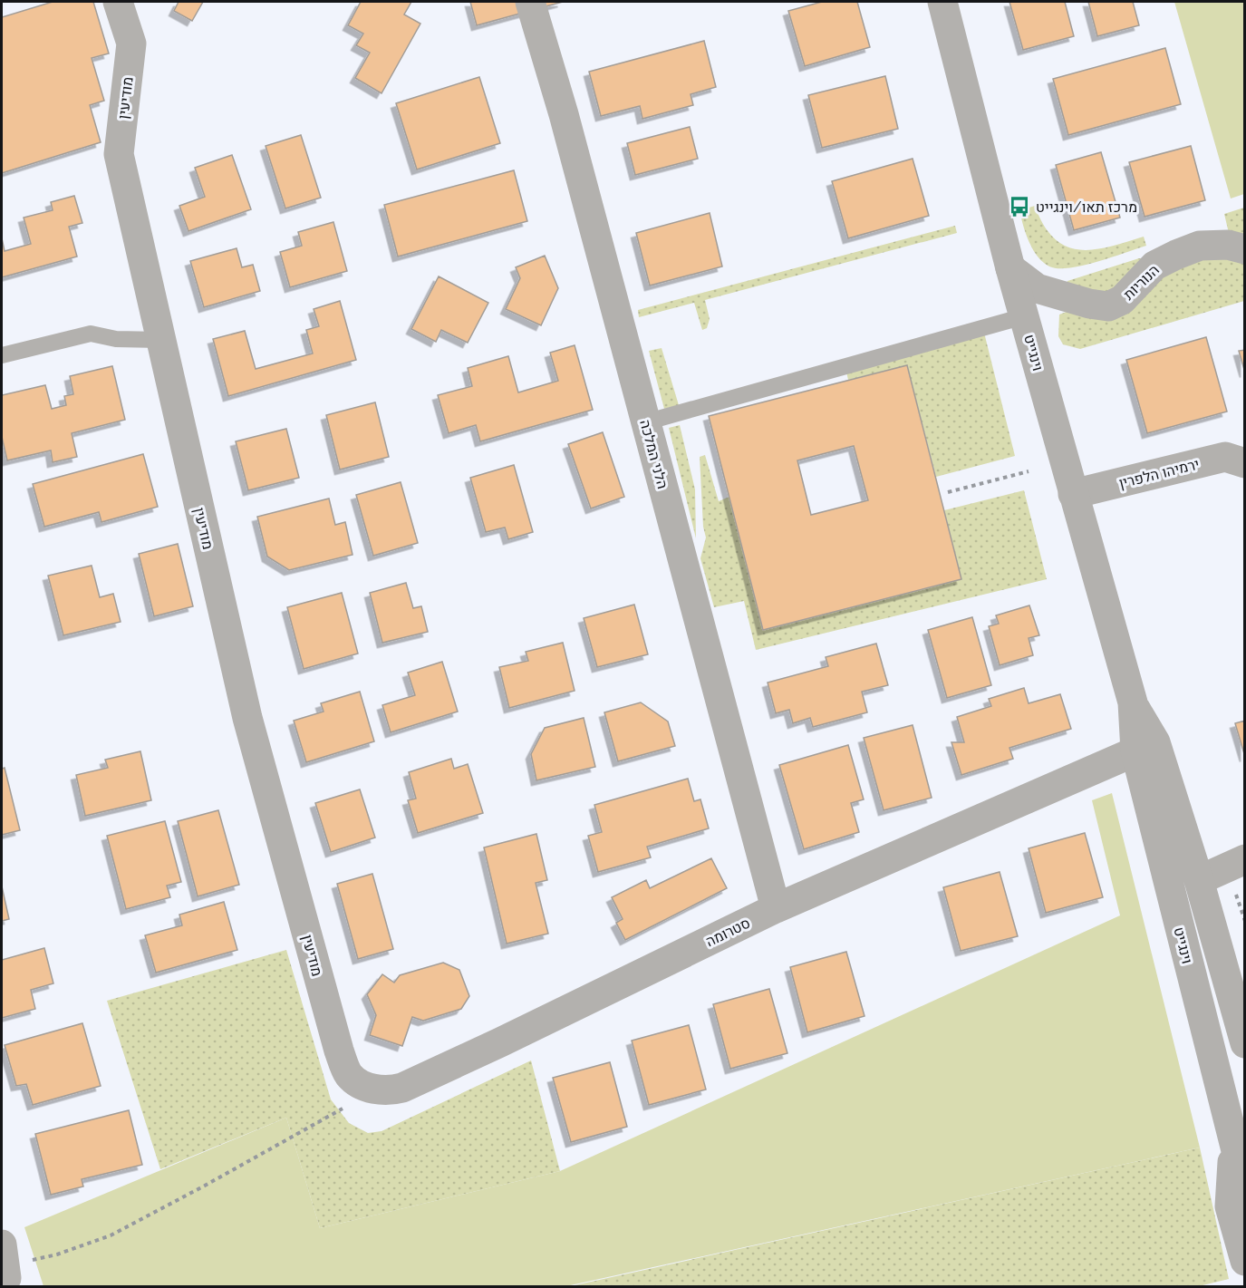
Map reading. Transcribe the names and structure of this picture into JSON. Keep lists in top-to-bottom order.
{
  "streets": {
    "street": [
      "מודיעין",
      "הנוריות",
      "וינגייט",
      "הלני המלכה",
      "ירמיהו הלפרין",
      "סטרומה"
    ]
  },
  "crossings": [
    ["מודיעין", "סטרומה"],
    ["הנוריות", "וינגייט"],
    ["וינגייט", "ירמיהו הלפרין"],
    ["וינגייט", "סטרומה"],
    ["הלני המלכה", "סטרומה"]
  ],
  "places": {
    "bus stop": ["מרכז תאו/וינגייט"]
  }
}
